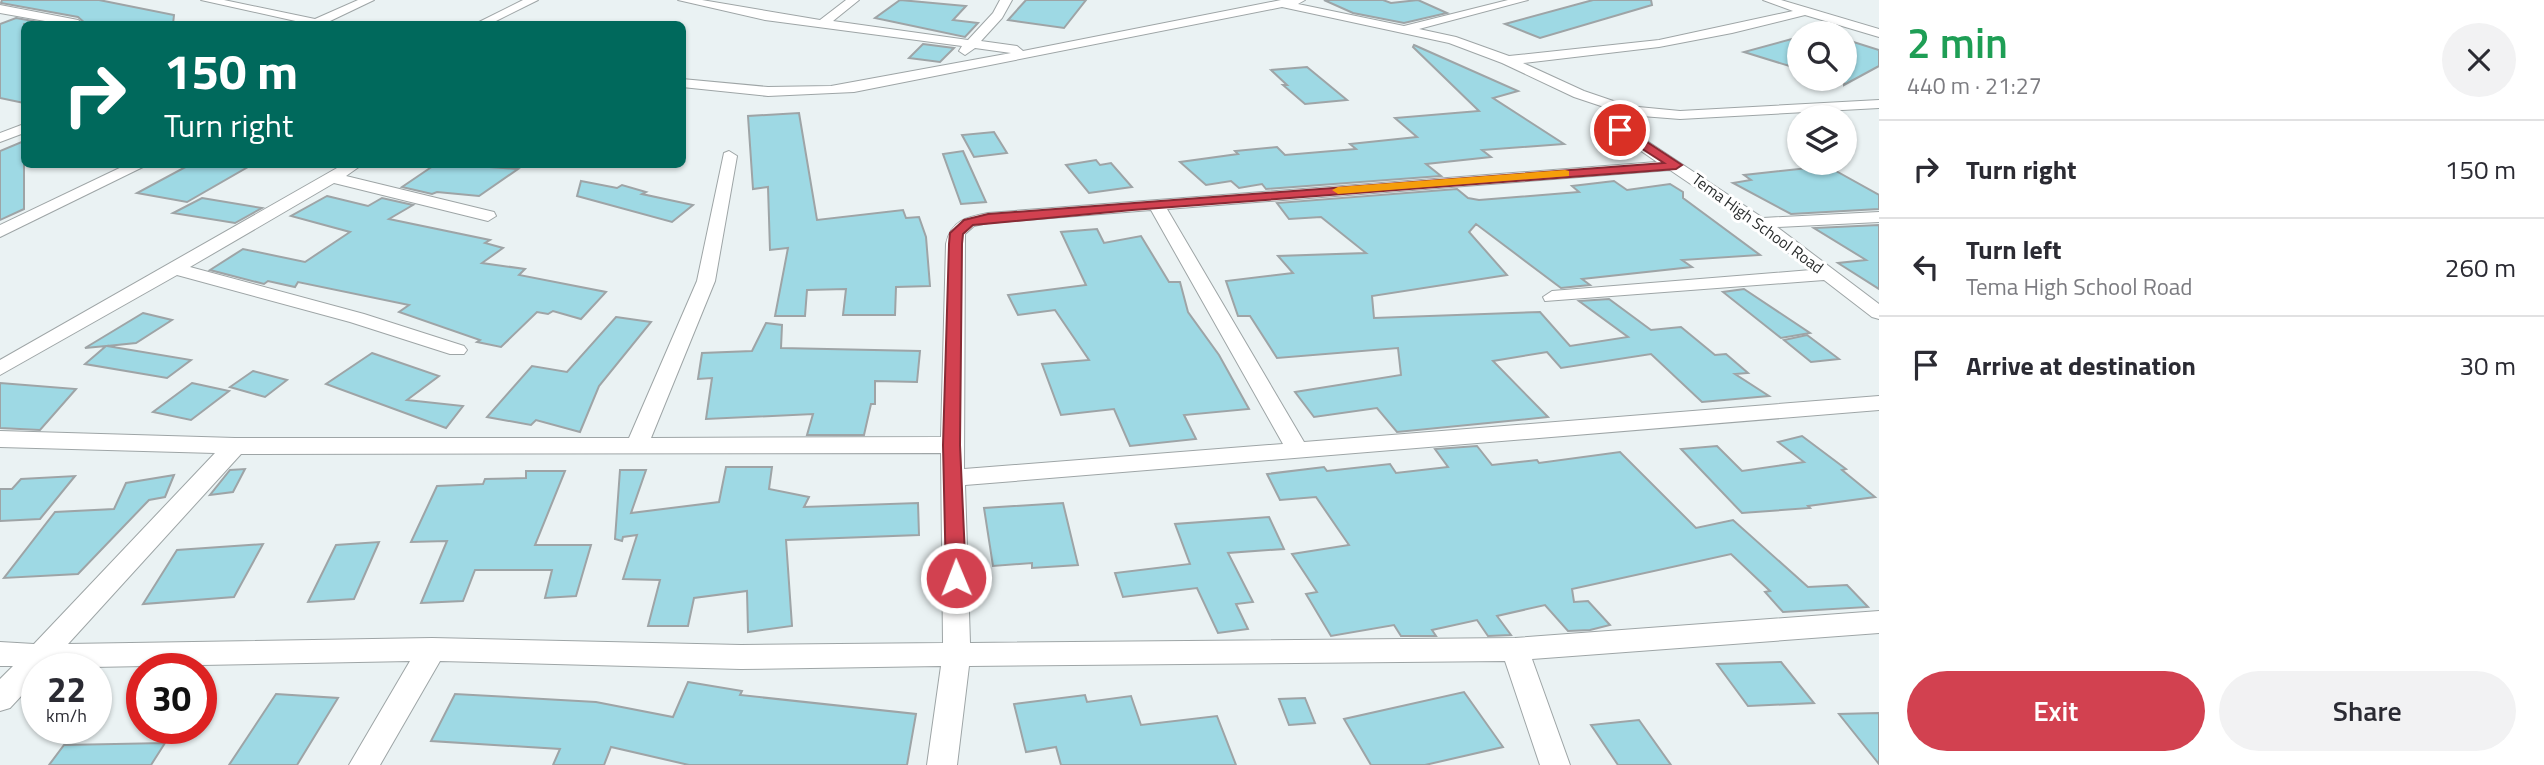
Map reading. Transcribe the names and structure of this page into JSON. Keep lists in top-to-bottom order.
{
  "streets": {
    "street": ["Tema High School Road"]
  },
  "page": {
    "heading": ["2 min", "440 m · 21:27"],
    "turn": ["150 m", "Turn right"],
    "list": [
      {
        "name": "Turn right",
        "value": "150 m"
      },
      {
        "name": "Turn left",
        "note": "Tema High School Road",
        "value": "260 m"
      },
      {
        "name": "Arrive at destination",
        "value": "30 m"
      }
    ],
    "speed": "22 km/h",
    "limit": "30",
    "buttons": ["Exit", "Share"]
  }
}
